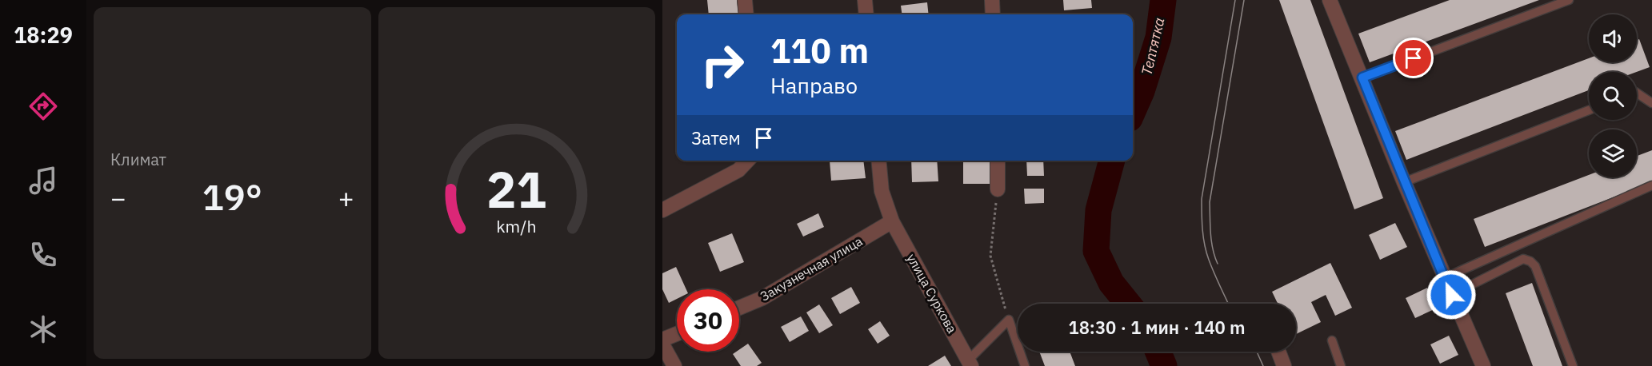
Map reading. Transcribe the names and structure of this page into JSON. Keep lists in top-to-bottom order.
{
  "streets": {
    "street": ["Закузнечная улица", "улица Суркова"]
  },
  "crossings": [
    ["Закузнечная улица", "улица Суркова"]
  ],
  "water": ["Тептятка"],
  "page": {
    "tabs": "18:29",
    "tile": "Климат",
    "turn": ["110 m", "Направо"],
    "then": "Затем",
    "heat": ["−", "19°", "+"],
    "limit": "30",
    "trip": "18:30 · 1 мин · 140 m",
    "gauge": ["21", "km/h"]
  }
}
